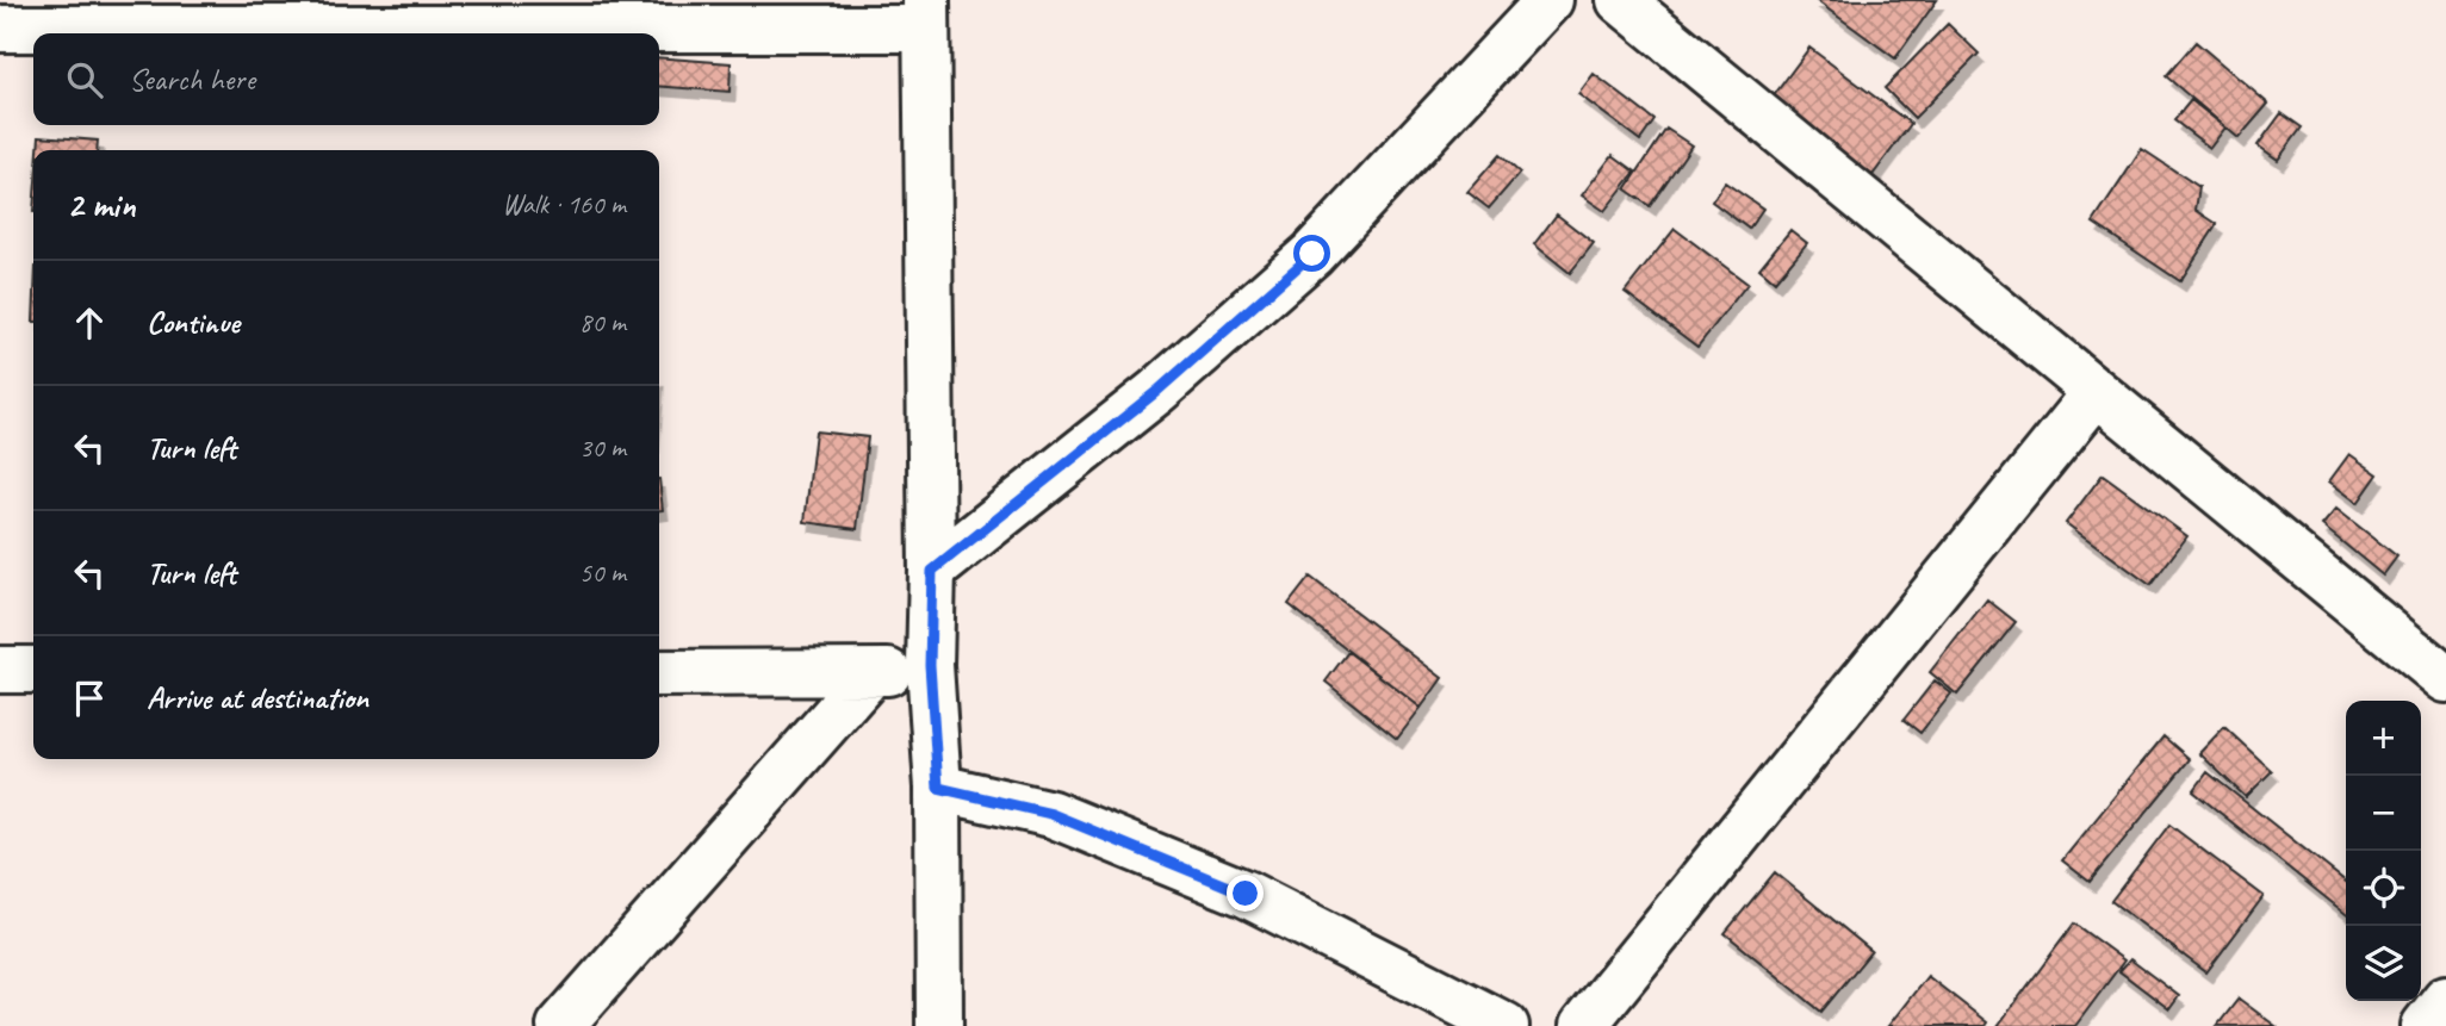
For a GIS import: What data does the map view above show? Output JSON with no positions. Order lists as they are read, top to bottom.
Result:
{
  "page": {
    "search": "Search here",
    "heading": ["2 min", "Walk · 160 m"],
    "list": [
      ["Continue", "80 m"],
      ["Turn left", "30 m"],
      ["Turn left", "50 m"],
      "Arrive at destination"
    ],
    "map_buttons": ["+", "−"]
  }
}
